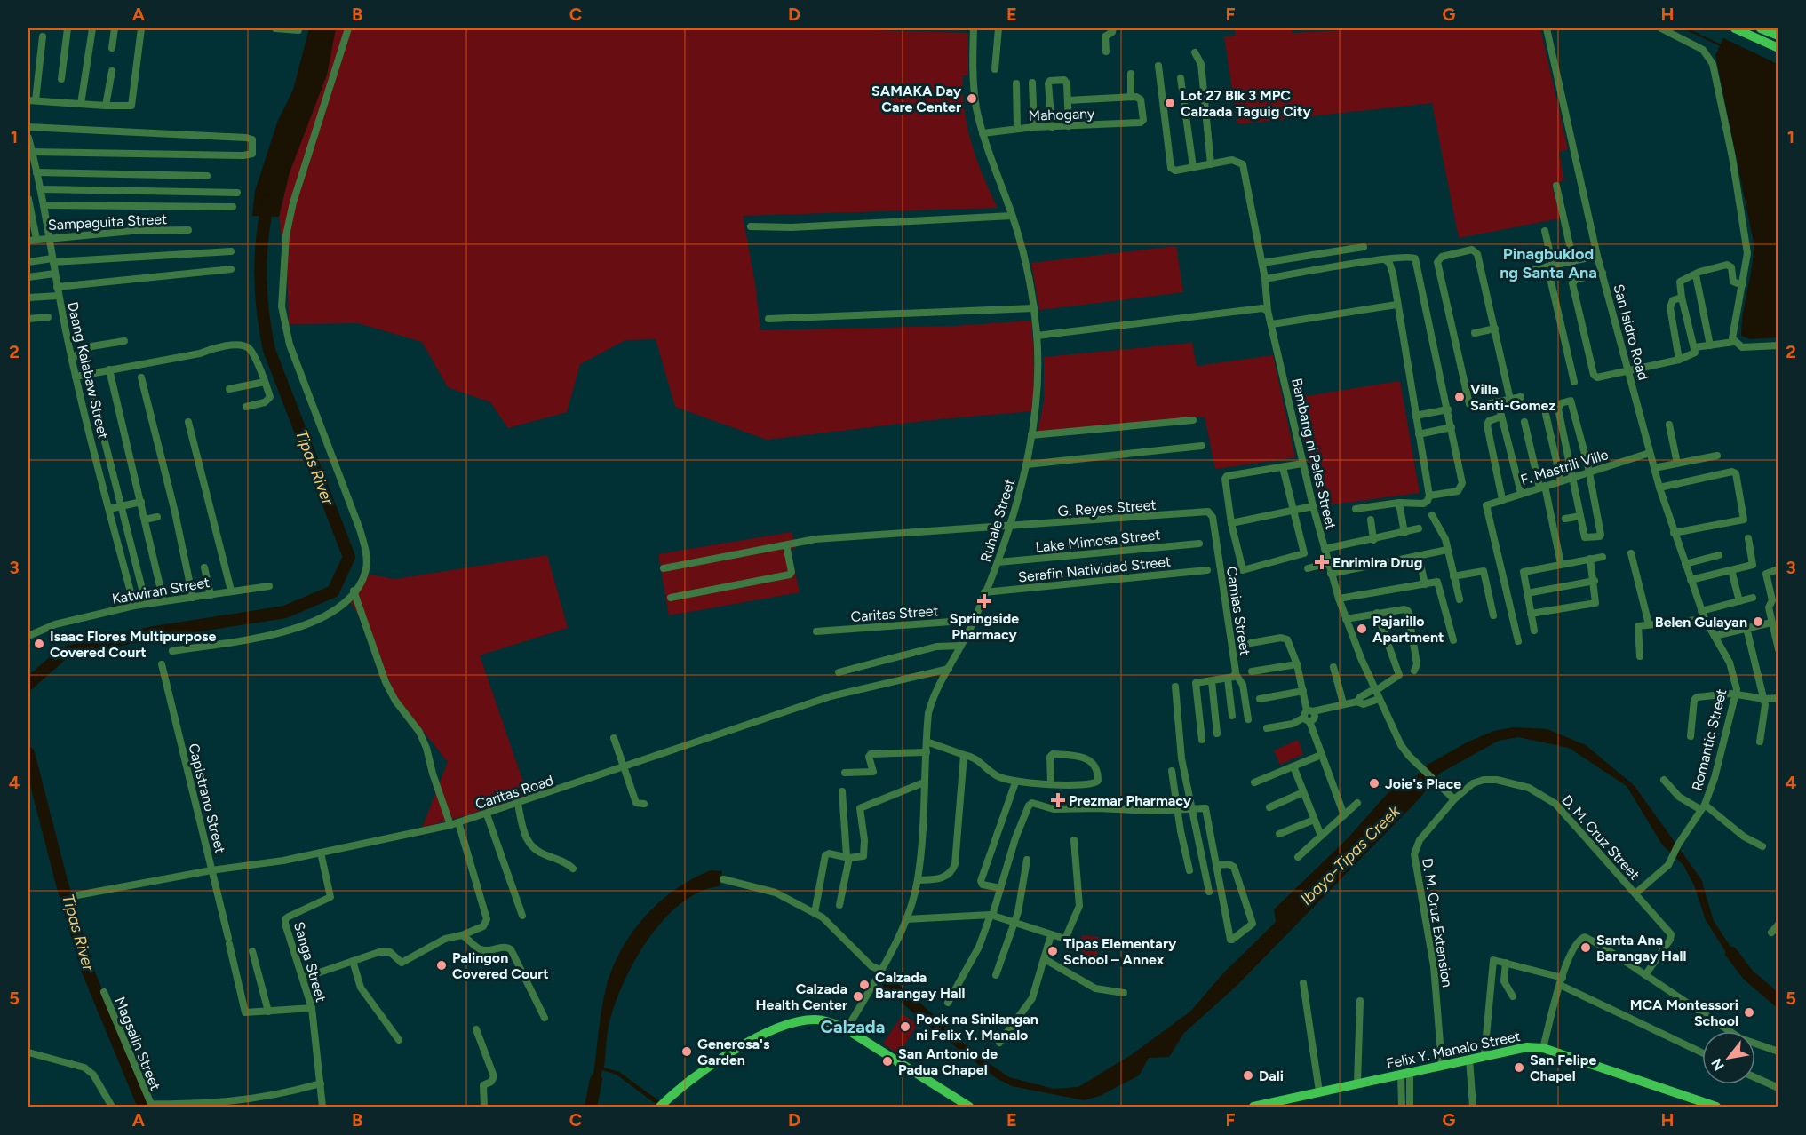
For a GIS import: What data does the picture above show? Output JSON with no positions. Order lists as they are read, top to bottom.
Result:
{
  "streets": {
    "main road": ["Felix Y. Manalo Street"],
    "street": [
      "Mahogany",
      "Sampaguita Street",
      "San Isidro Road",
      "Daang Kalabaw Street",
      "Bambang ni Peles Street",
      "F. Mastrili Ville",
      "G. Reyes Street",
      "Ruhale Street",
      "Lake Mimosa Street",
      "Serafin Natividad Street",
      "Katwiran Street",
      "Camias Street",
      "Caritas Street",
      "Romantic Street",
      "Caritas Road",
      "Capistrano Street",
      "D. M. Cruz Street",
      "D. M. Cruz Extension",
      "Sanga Street",
      "Magsalin Street"
    ]
  },
  "crossings": [
    ["Mahogany", "Ruhale Street"],
    ["Sampaguita Street", "Daang Kalabaw Street"],
    ["San Isidro Road", "F. Mastrili Ville"],
    ["San Isidro Road", "Romantic Street"],
    ["Daang Kalabaw Street", "Katwiran Street"],
    ["Bambang ni Peles Street", "D. M. Cruz Street"],
    ["Bambang ni Peles Street", "D. M. Cruz Extension"],
    ["G. Reyes Street", "Ruhale Street"],
    ["G. Reyes Street", "Camias Street"],
    ["Ruhale Street", "Lake Mimosa Street"],
    ["Ruhale Street", "Serafin Natividad Street"],
    ["Ruhale Street", "Caritas Street"],
    ["Ruhale Street", "Caritas Road"],
    ["Romantic Street", "D. M. Cruz Street"],
    ["Caritas Road", "Capistrano Street"],
    ["Caritas Road", "Sanga Street"],
    ["Capistrano Street", "Sanga Street"],
    ["D. M. Cruz Street", "D. M. Cruz Extension"],
    ["D. M. Cruz Extension", "Felix Y. Manalo Street"],
    ["Sanga Street", "Magsalin Street"]
  ],
  "districts": ["Pinagbuklod ng Santa Ana", "Calzada"],
  "water": ["Tipas River", "Ibayo-Tipas Creek"],
  "places": {
    "other": [
      "SAMAKA Day Care Center",
      "Lot 27 Blk 3 MPC Calzada Taguig City",
      "Villa Santi-Gomez",
      "Belen Gulayan",
      "Pajarillo Apartment",
      "Isaac Flores Multipurpose Covered Court",
      "Joie's Place",
      "Santa Ana Barangay Hall",
      "Tipas Elementary School – Annex",
      "Palingon Covered Court",
      "Calzada Barangay Hall",
      "Calzada Health Center",
      "MCA Montessori School",
      "Pook na Sinilangan ni Felix Y. Manalo",
      "Generosa's Garden",
      "San Antonio de Padua Chapel",
      "San Felipe Chapel",
      "Dali"
    ],
    "health": ["Enrimira Drug", "Springside Pharmacy", "Prezmar Pharmacy"]
  },
  "north": "bottom left",
  "grid": {
    "columns": [
      "A",
      "B",
      "C",
      "D",
      "E",
      "F",
      "G",
      "H"
    ],
    "rows": [
      "1",
      "2",
      "3",
      "4",
      "5"
    ]
  }
}
